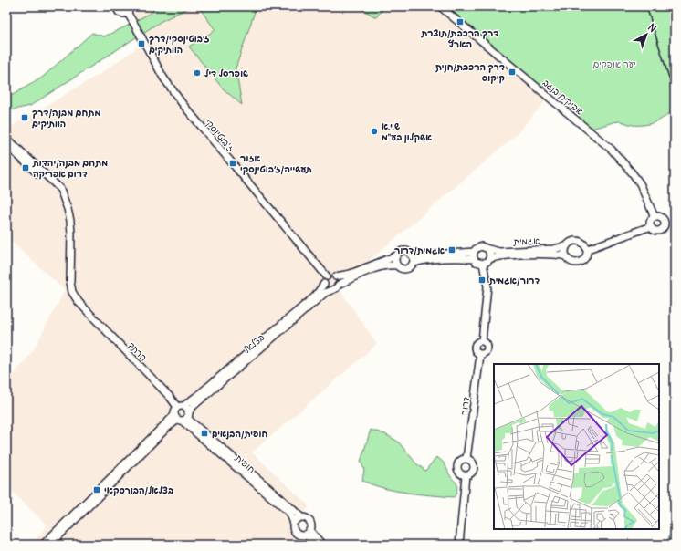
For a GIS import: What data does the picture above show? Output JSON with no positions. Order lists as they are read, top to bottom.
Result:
{
  "streets": {
    "street": [
      "אפיקים בנגב",
      "ז'בוטינסקי",
      "אגמית",
      "בצלאל",
      "הרתך",
      "דרור",
      "חופית"
    ]
  },
  "crossings": [
    ["ז'בוטינסקי", "בצלאל"],
    ["בצלאל", "הרתך"],
    ["בצלאל", "חופית"],
    ["הרתך", "חופית"]
  ],
  "parks": ["יער אופקים"],
  "places": {
    "transit": [
      "דרך הרכבת/תוצרת הארץ",
      "ז׳בוטינסקי/דרך הוותיקים",
      "דרך הרכבת/חנית קיקוס",
      "מתחם מבנה/דרך הוותיקים",
      "אזור תעשייה/ז׳בוטינסקי",
      "מתחם מבנה/יהדות דרום אפריקה",
      "אגמית/דרור",
      "דרור/אגמית",
      "חופית/הבנאים",
      "בצלאל/הבורסקאי"
    ],
    "other": ["שופרסל דיל", "ש.י.א אשקלון בע\"מ"]
  },
  "north": "top right"
}
